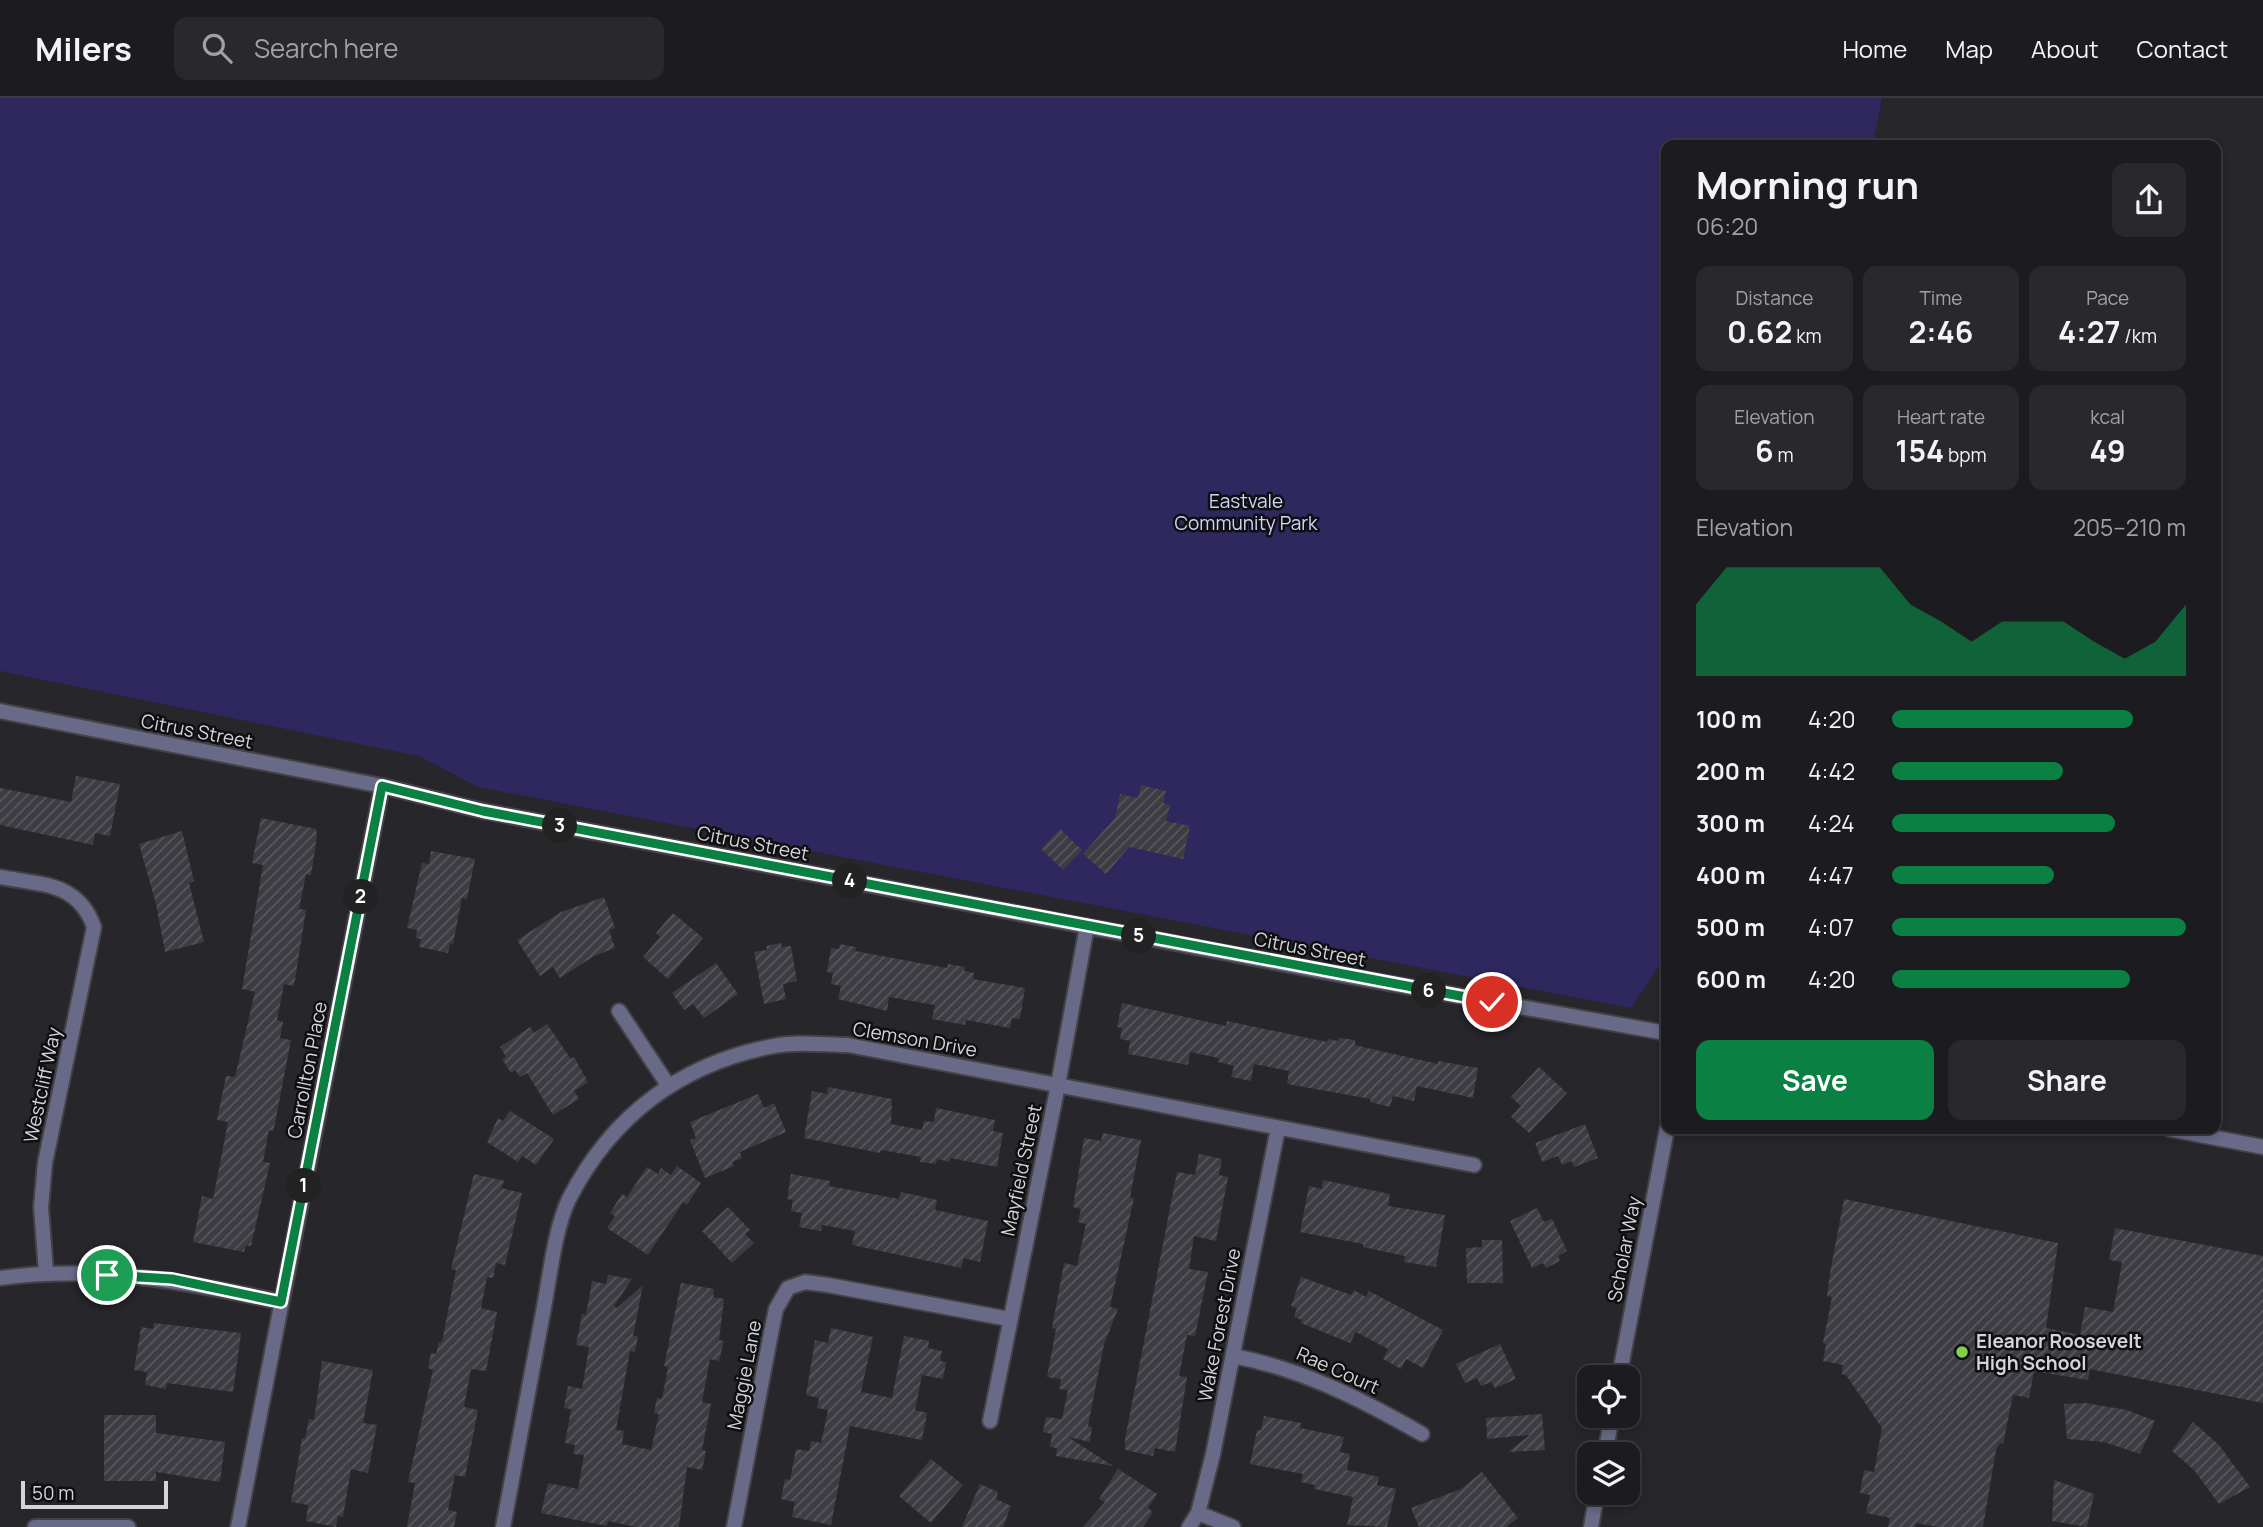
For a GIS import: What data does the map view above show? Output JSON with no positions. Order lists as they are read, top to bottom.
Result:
{
  "streets": {
    "street": [
      "Citrus Street",
      "Clemson Drive",
      "Carrollton Place",
      "Westcliff Way",
      "Mayfield Street",
      "Scholar Way",
      "Wake Forest Drive",
      "Rae Court",
      "Maggie Lane"
    ]
  },
  "crossings": [
    ["Citrus Street", "Carrollton Place"],
    ["Citrus Street", "Mayfield Street"],
    ["Clemson Drive", "Mayfield Street"],
    ["Clemson Drive", "Wake Forest Drive"],
    ["Mayfield Street", "Maggie Lane"],
    ["Wake Forest Drive", "Rae Court"]
  ],
  "parks": ["Eastvale Community Park"],
  "places": ["Eleanor Roosevelt High School"],
  "scale_bar": "50 m",
  "page": {
    "header": "Milers",
    "search": "Search here",
    "nav": [
      "Home",
      "Map",
      "About",
      "Contact"
    ],
    "heading": ["Morning run", "06:20"],
    "stats": [
      ["Distance", "0.62 km"],
      ["Time", "2:46"],
      ["Pace", "4:27 /km"],
      ["Elevation", "6 m"],
      ["Heart rate", "154 bpm"],
      ["kcal", "49"]
    ],
    "chart": ["Elevation", "205–210 m"],
    "list": [
      {
        "name": "100 m",
        "note": "4:20"
      },
      {
        "name": "200 m",
        "note": "4:42"
      },
      {
        "name": "300 m",
        "note": "4:24"
      },
      {
        "name": "400 m",
        "note": "4:47"
      },
      {
        "name": "500 m",
        "note": "4:07"
      },
      {
        "name": "600 m",
        "note": "4:20"
      }
    ],
    "pins": [
      "3",
      "4",
      "2",
      "5",
      "6",
      "1"
    ],
    "buttons": ["Save", "Share"],
    "scale": "50 m"
  }
}
